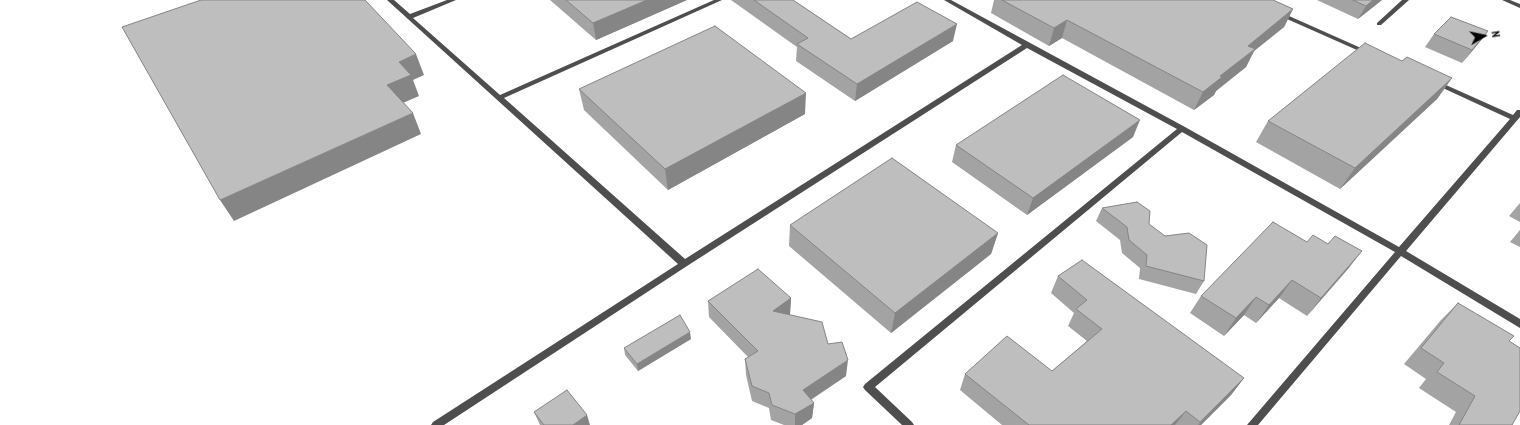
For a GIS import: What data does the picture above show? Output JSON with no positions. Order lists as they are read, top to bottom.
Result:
{
  "north": "right"
}
